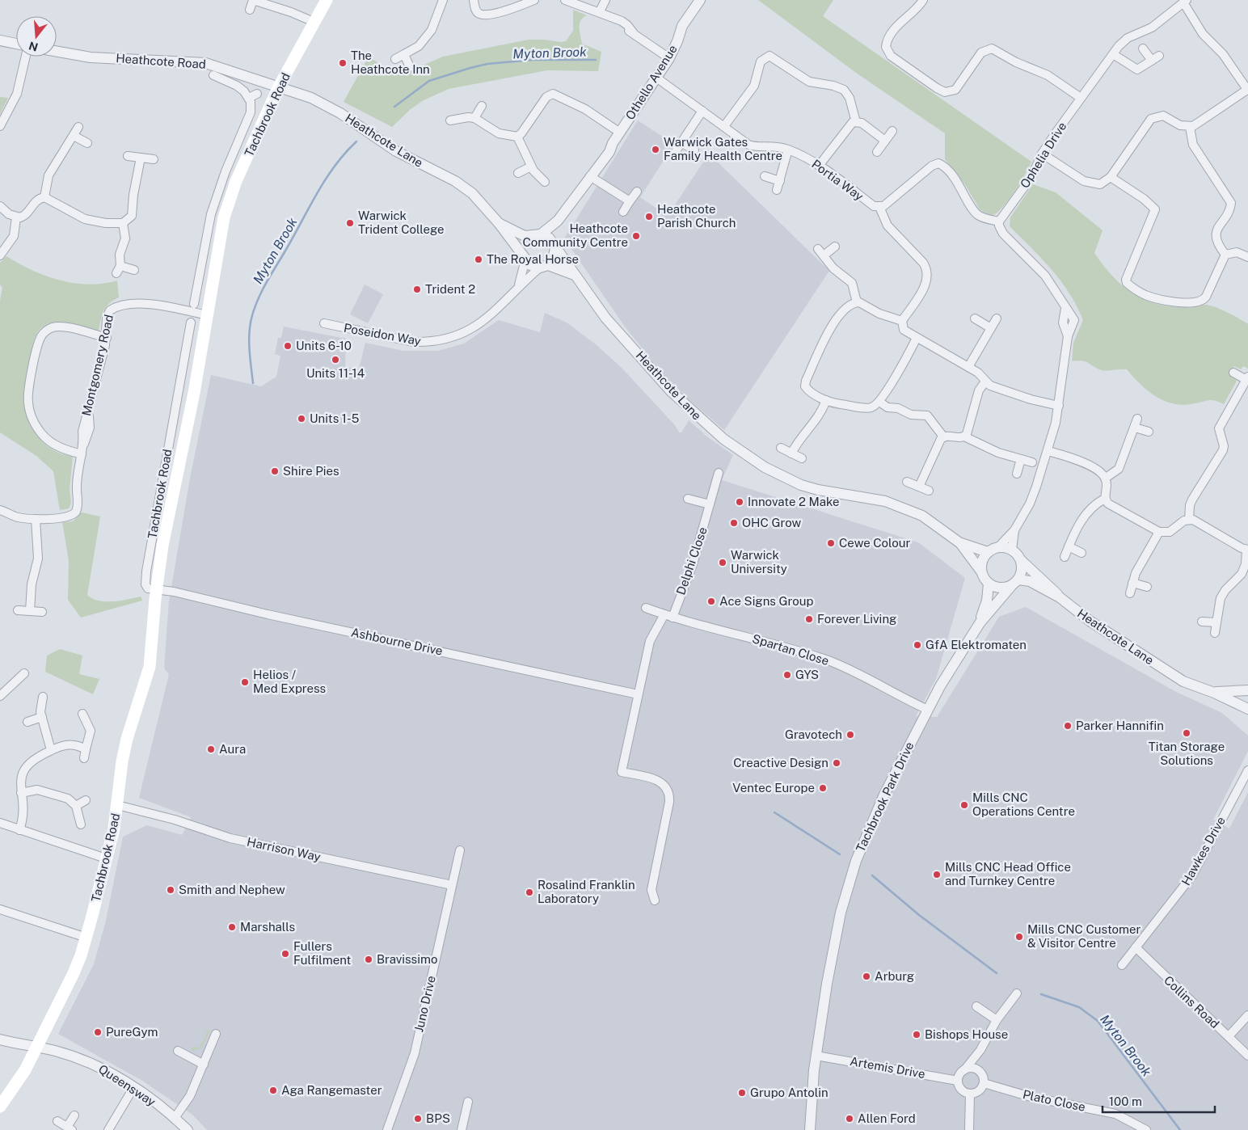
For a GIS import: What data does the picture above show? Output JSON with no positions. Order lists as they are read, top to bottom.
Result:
{
  "streets": {
    "main road": ["Tachbrook Road"],
    "street": [
      "Heathcote Road",
      "Othello Avenue",
      "Heathcote Lane",
      "Ophelia Drive",
      "Portia Way",
      "Poseidon Way",
      "Montgomery Road",
      "Delphi Close",
      "Ashbourne Drive",
      "Spartan Close",
      "Tachbrook Park Drive",
      "Harrison Way",
      "Hawkes Drive",
      "Collins Road",
      "Juno Drive",
      "Artemis Drive",
      "Queensway",
      "Plato Close"
    ]
  },
  "crossings": [
    ["Heathcote Road", "Tachbrook Road"],
    ["Heathcote Road", "Heathcote Lane"],
    ["Othello Avenue", "Heathcote Lane"],
    ["Othello Avenue", "Portia Way"],
    ["Othello Avenue", "Poseidon Way"],
    ["Tachbrook Road", "Heathcote Lane"],
    ["Tachbrook Road", "Montgomery Road"],
    ["Tachbrook Road", "Ashbourne Drive"],
    ["Tachbrook Road", "Harrison Way"],
    ["Tachbrook Road", "Queensway"],
    ["Heathcote Lane", "Poseidon Way"],
    ["Heathcote Lane", "Tachbrook Park Drive"],
    ["Delphi Close", "Spartan Close"],
    ["Spartan Close", "Tachbrook Park Drive"],
    ["Tachbrook Park Drive", "Artemis Drive"],
    ["Harrison Way", "Juno Drive"],
    ["Hawkes Drive", "Collins Road"],
    ["Artemis Drive", "Plato Close"]
  ],
  "water": ["Myton Brook"],
  "places": [
    "The Heathcote Inn",
    "Warwick Gates Family Health Centre",
    "Heathcote Parish Church",
    "Warwick Trident College",
    "Heathcote Community Centre",
    "The Royal Horse",
    "Trident 2",
    "Units 6-10",
    "Units 11-14",
    "Units 1-5",
    "Shire Pies",
    "Innovate 2 Make",
    "OHC Grow",
    "Cewe Colour",
    "Warwick University",
    "Ace Signs Group",
    "Forever Living",
    "GfA Elektromaten",
    "GYS",
    "Helios / Med Express",
    "Parker Hannifin",
    "Titan Storage Solutions",
    "Gravotech",
    "Aura",
    "Creactive Design",
    "Ventec Europe",
    "Mills CNC Operations Centre",
    "Mills CNC Head Office and Turnkey Centre",
    "Smith and Nephew",
    "Rosalind Franklin Laboratory",
    "Marshalls",
    "Mills CNC Customer & Visitor Centre",
    "Fullers Fulfilment",
    "Bravissimo",
    "Arburg",
    "PureGym",
    "Bishops House",
    "Aga Rangemaster",
    "Grupo Antolin",
    "BPS",
    "Allen Ford"
  ],
  "scale_bar": "100 m",
  "north": "bottom"
}
